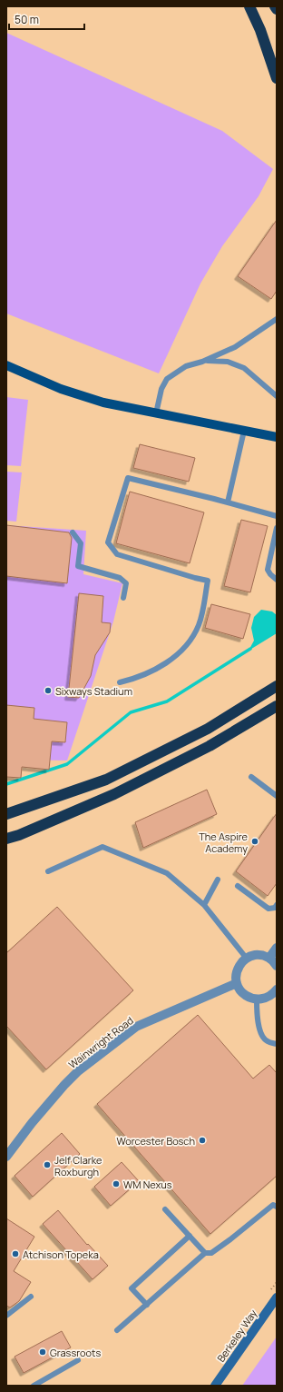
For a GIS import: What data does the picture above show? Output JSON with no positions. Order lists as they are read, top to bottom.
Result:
{
  "streets": {
    "main road": ["Berkeley Way"],
    "street": ["Wainwright Road"]
  },
  "places": [
    "Sixways Stadium",
    "The Aspire Academy",
    "Worcester Bosch",
    "Jelf Clarke Roxburgh",
    "WM Nexus",
    "Atchison Topeka",
    "Grassroots"
  ],
  "scale_bar": "50 m"
}
